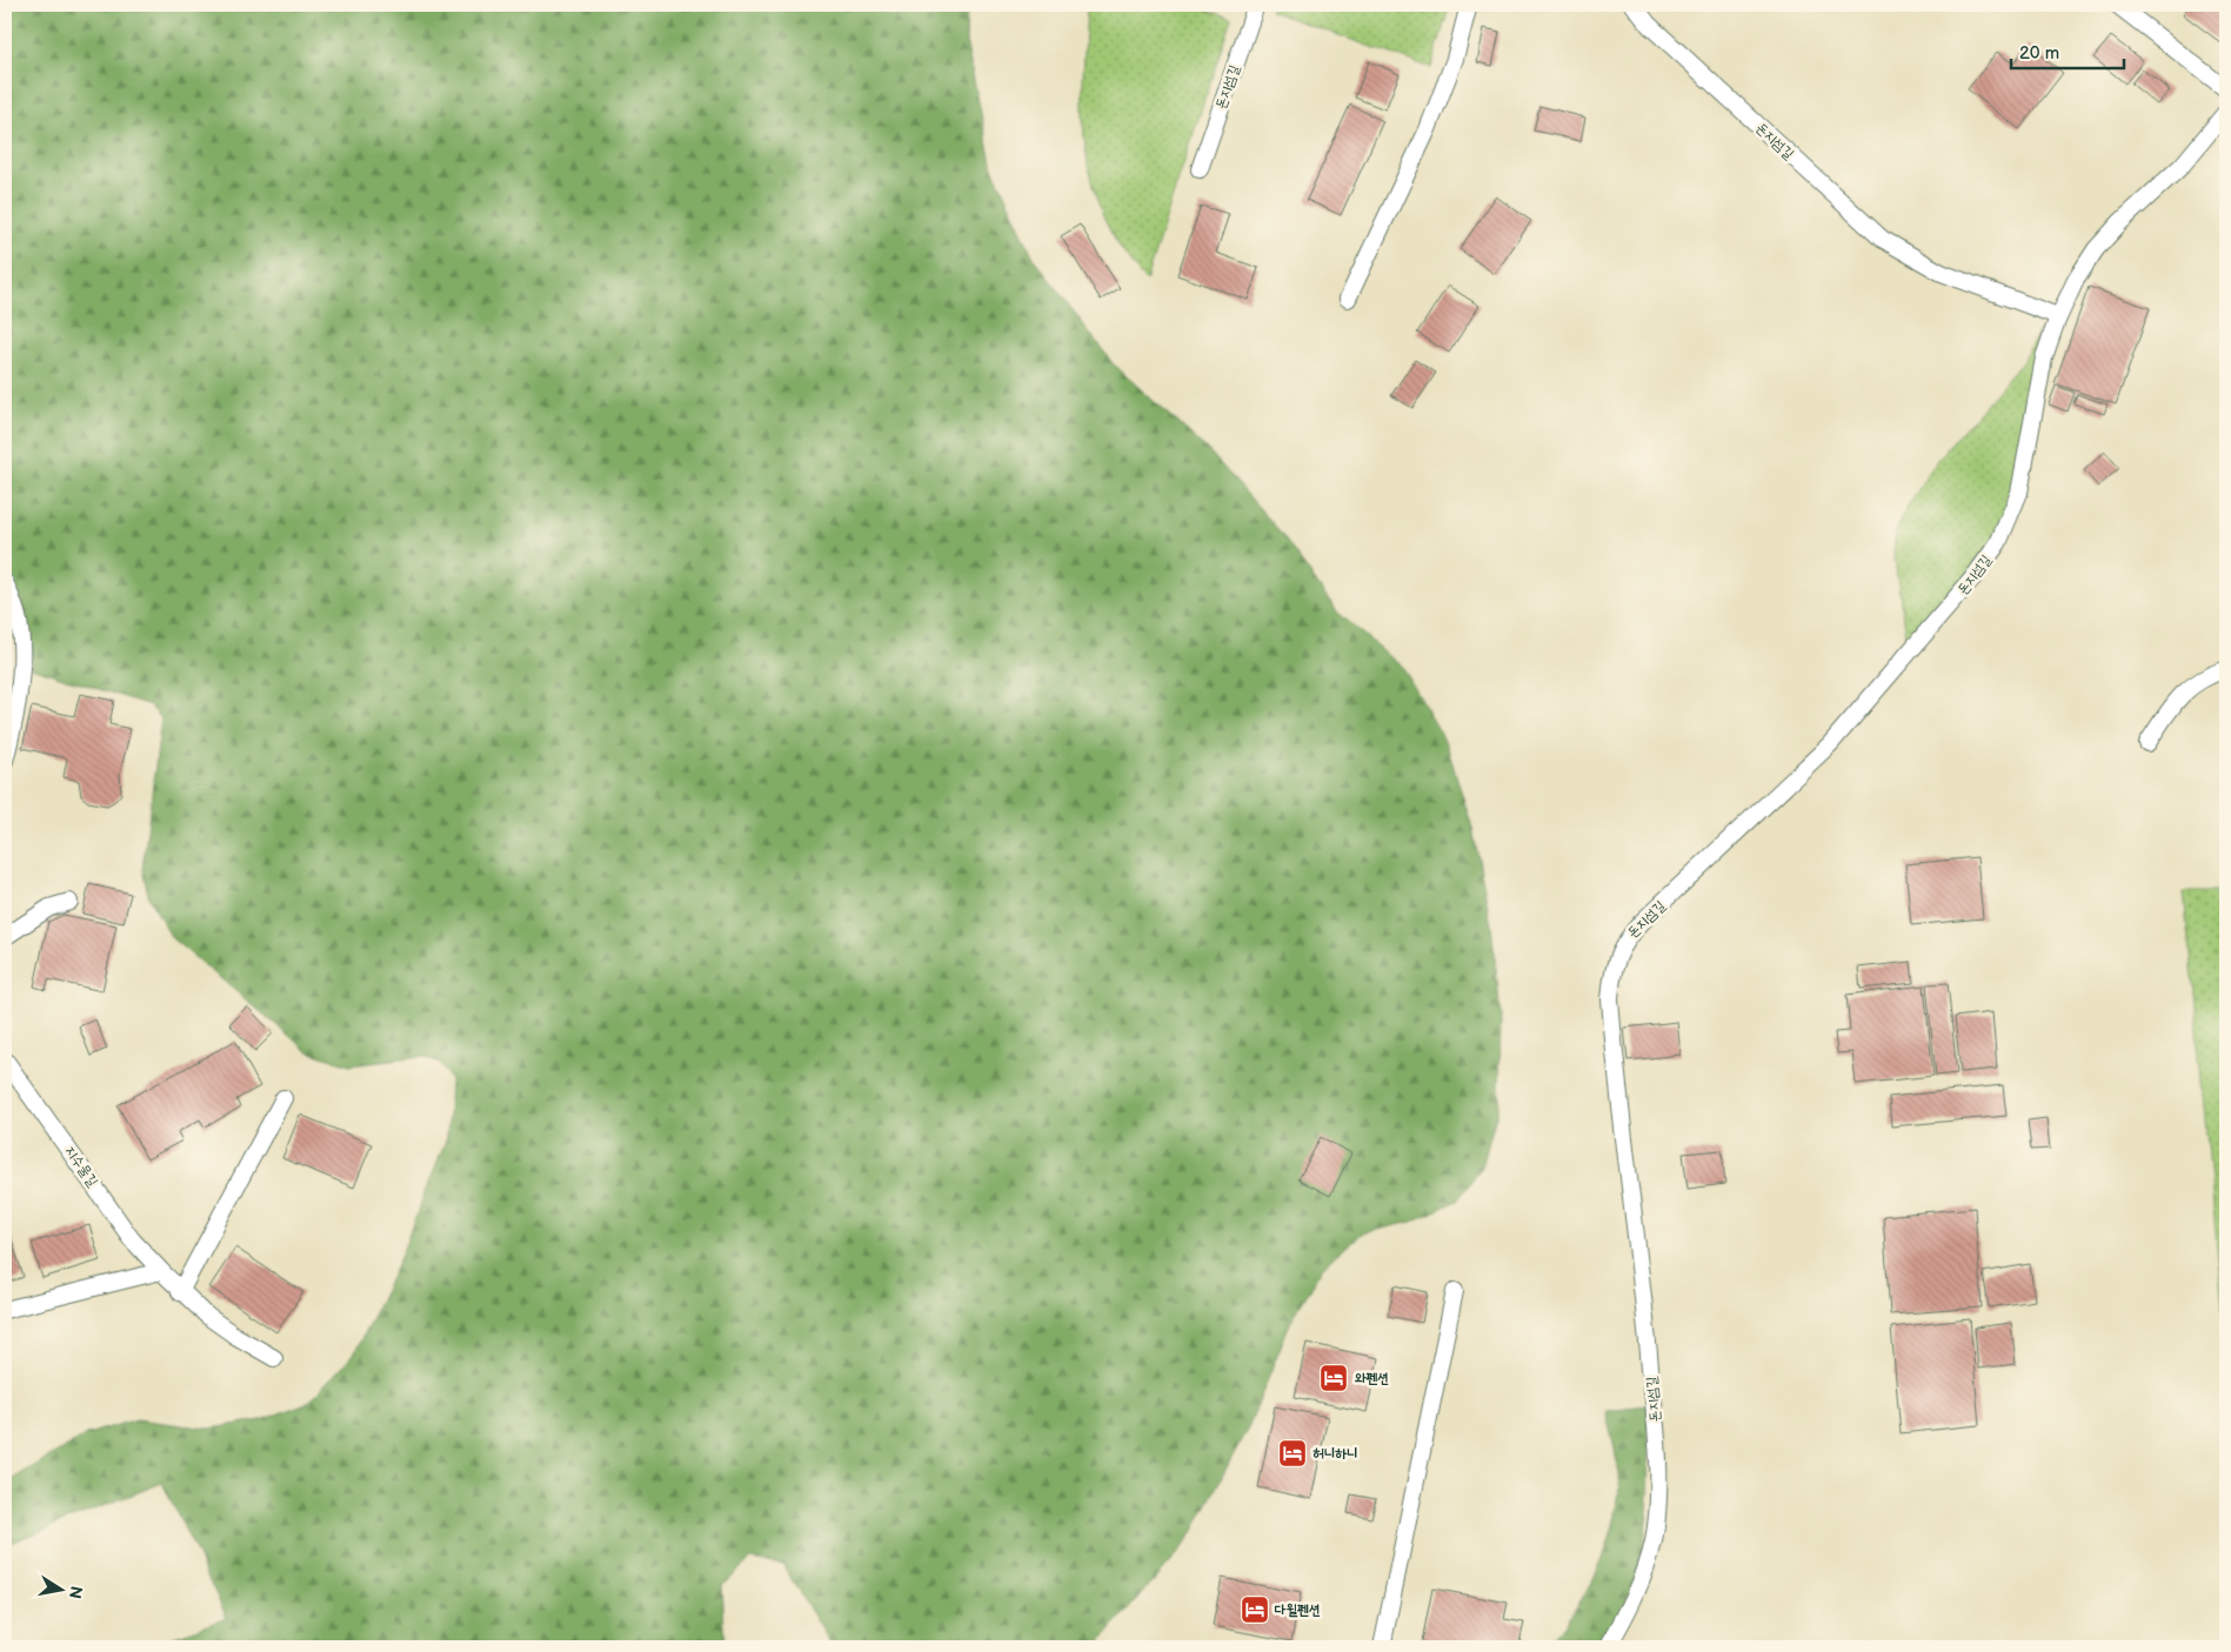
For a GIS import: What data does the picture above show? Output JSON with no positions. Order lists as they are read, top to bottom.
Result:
{
  "streets": {
    "lane": ["돈지섬길", "지수물길"]
  },
  "places": {
    "hotel": ["와펜션", "허니하니", "다윌펜션"]
  },
  "scale_bar": "20 m",
  "north": "right"
}
